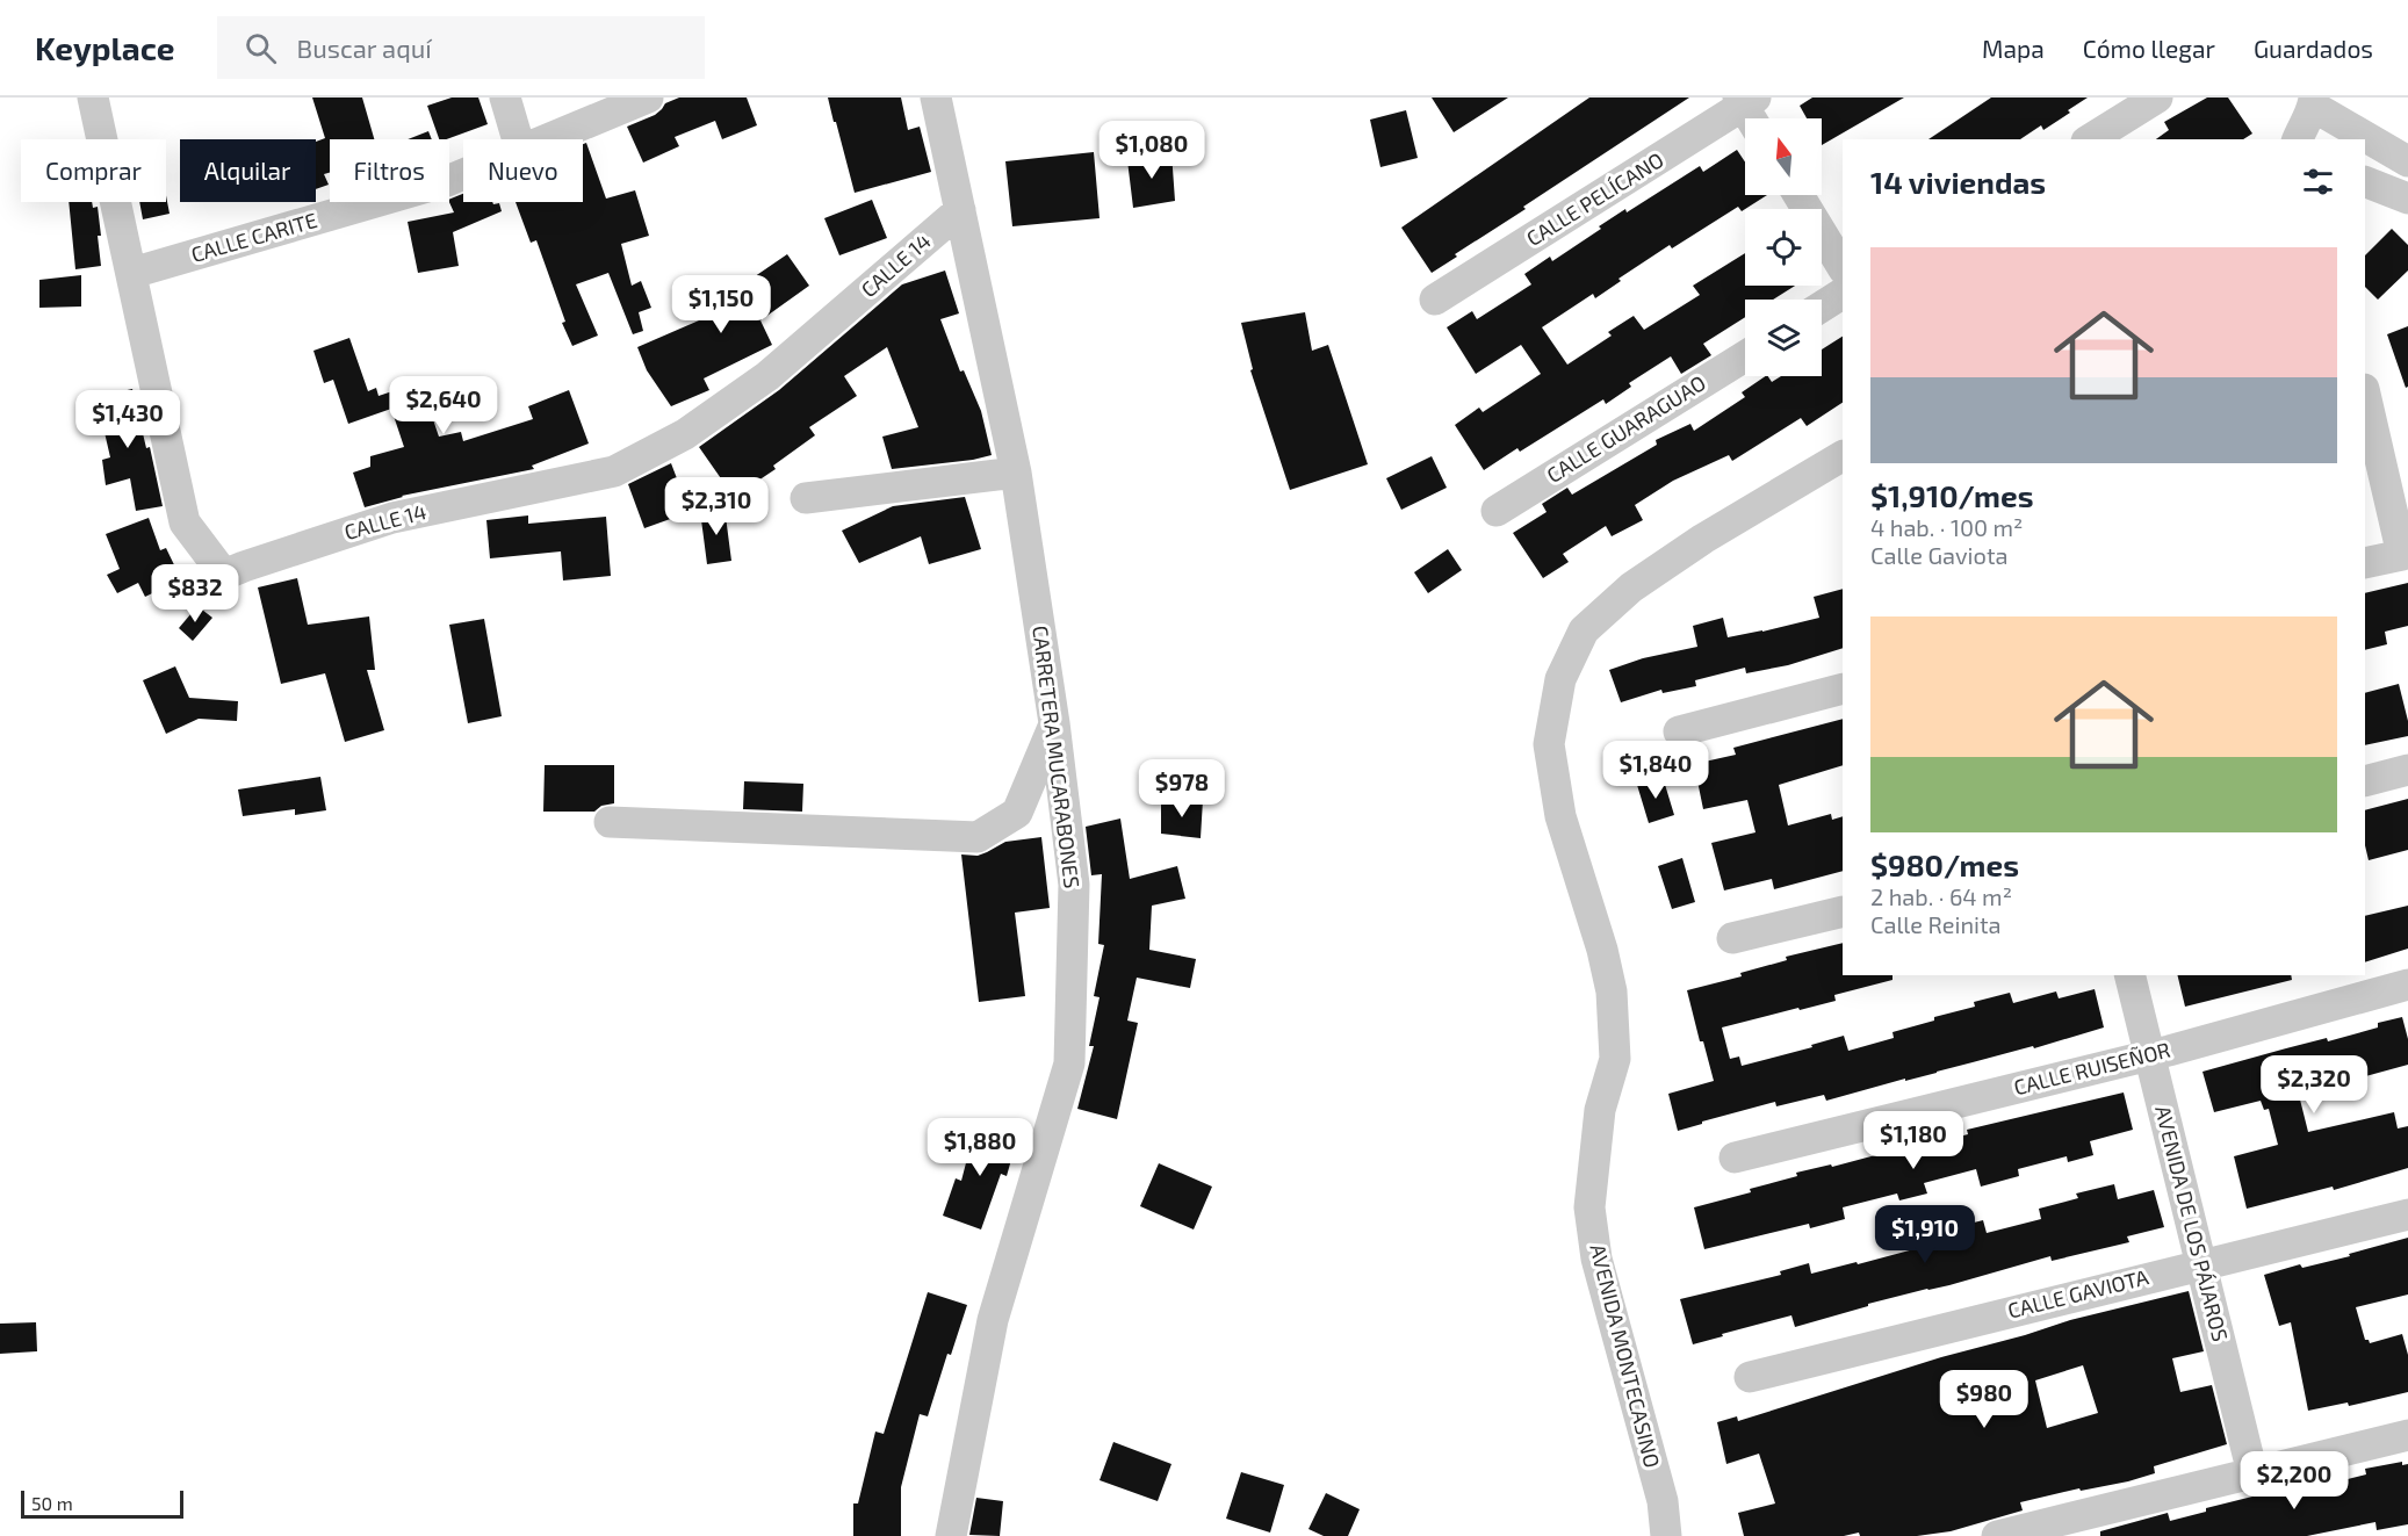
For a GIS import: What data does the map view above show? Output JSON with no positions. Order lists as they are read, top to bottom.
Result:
{
  "streets": {
    "street": [
      "CALLE PELÍCANO",
      "CALLE CARITE",
      "CALLE 14",
      "CALLE GUARAGUAO",
      "CARRETERA MUCARABONES",
      "CALLE RUISEÑOR",
      "AVENIDA DE LOS PÁJAROS",
      "CALLE GAVIOTA",
      "AVENIDA MONTECASINO"
    ]
  },
  "crossings": [
    ["CALLE CARITE", "CALLE 14"],
    ["CALLE 14", "CARRETERA MUCARABONES"],
    ["CALLE RUISEÑOR", "AVENIDA DE LOS PÁJAROS"],
    ["AVENIDA DE LOS PÁJAROS", "CALLE GAVIOTA"]
  ],
  "scale_bar": "50 m",
  "north": "top",
  "page": {
    "header": "Keyplace",
    "search": "Buscar aquí",
    "nav": ["Mapa", "Cómo llegar", "Guardados"],
    "price": [
      "$1,080",
      "$1,150",
      "$2,640",
      "$1,430",
      "$2,310",
      "$832",
      "$1,840",
      "$978",
      "$2,320",
      "$1,180",
      "$1,880",
      "$1,910",
      "$980",
      "$2,200"
    ],
    "chip": [
      "Comprar",
      "Alquilar",
      "Filtros",
      "Nuevo"
    ],
    "heading": "14 viviendas",
    "list": [
      {
        "name": "$1,910/mes",
        "note": "4 hab. · 100 m² · Calle Gaviota"
      },
      {
        "name": "$980/mes",
        "note": "2 hab. · 64 m² · Calle Reinita"
      }
    ],
    "scale": "50 m"
  }
}
